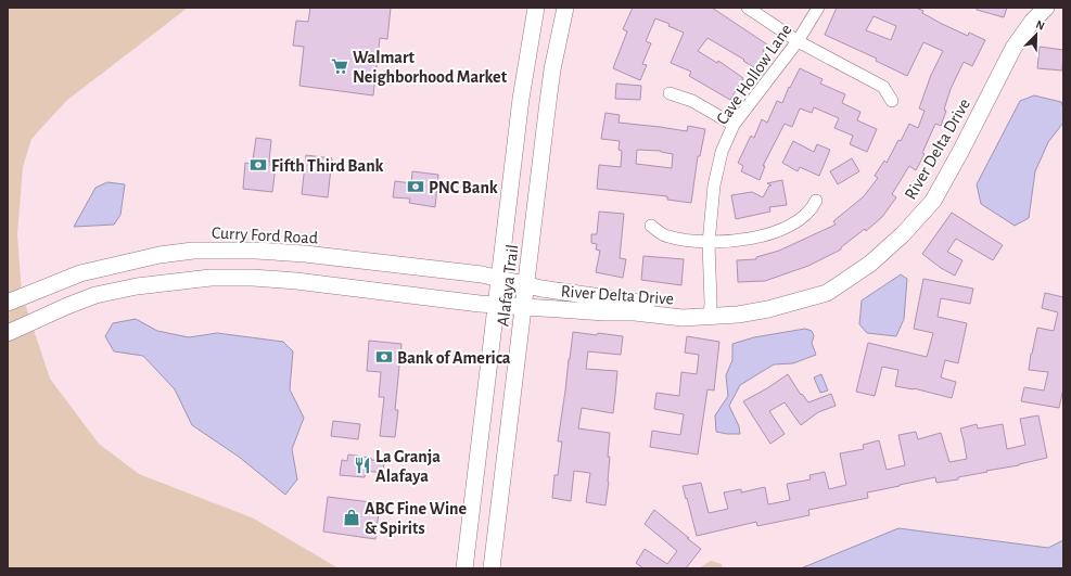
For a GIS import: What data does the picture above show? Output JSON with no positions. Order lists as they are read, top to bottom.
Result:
{
  "streets": {
    "street": [
      "Cave Hollow Lane",
      "River Delta Drive",
      "Curry Ford Road",
      "Alafaya Trail"
    ]
  },
  "crossings": [
    ["Cave Hollow Lane", "River Delta Drive"],
    ["River Delta Drive", "Curry Ford Road"],
    ["River Delta Drive", "Alafaya Trail"],
    ["Curry Ford Road", "Alafaya Trail"]
  ],
  "places": {
    "supermarket": ["Walmart Neighborhood Market"],
    "bank": ["Fifth Third Bank", "PNC Bank", "Bank of America"],
    "restaurant": ["La Granja Alafaya"],
    "shop": ["ABC Fine Wine & Spirits"]
  },
  "north": "top right"
}
